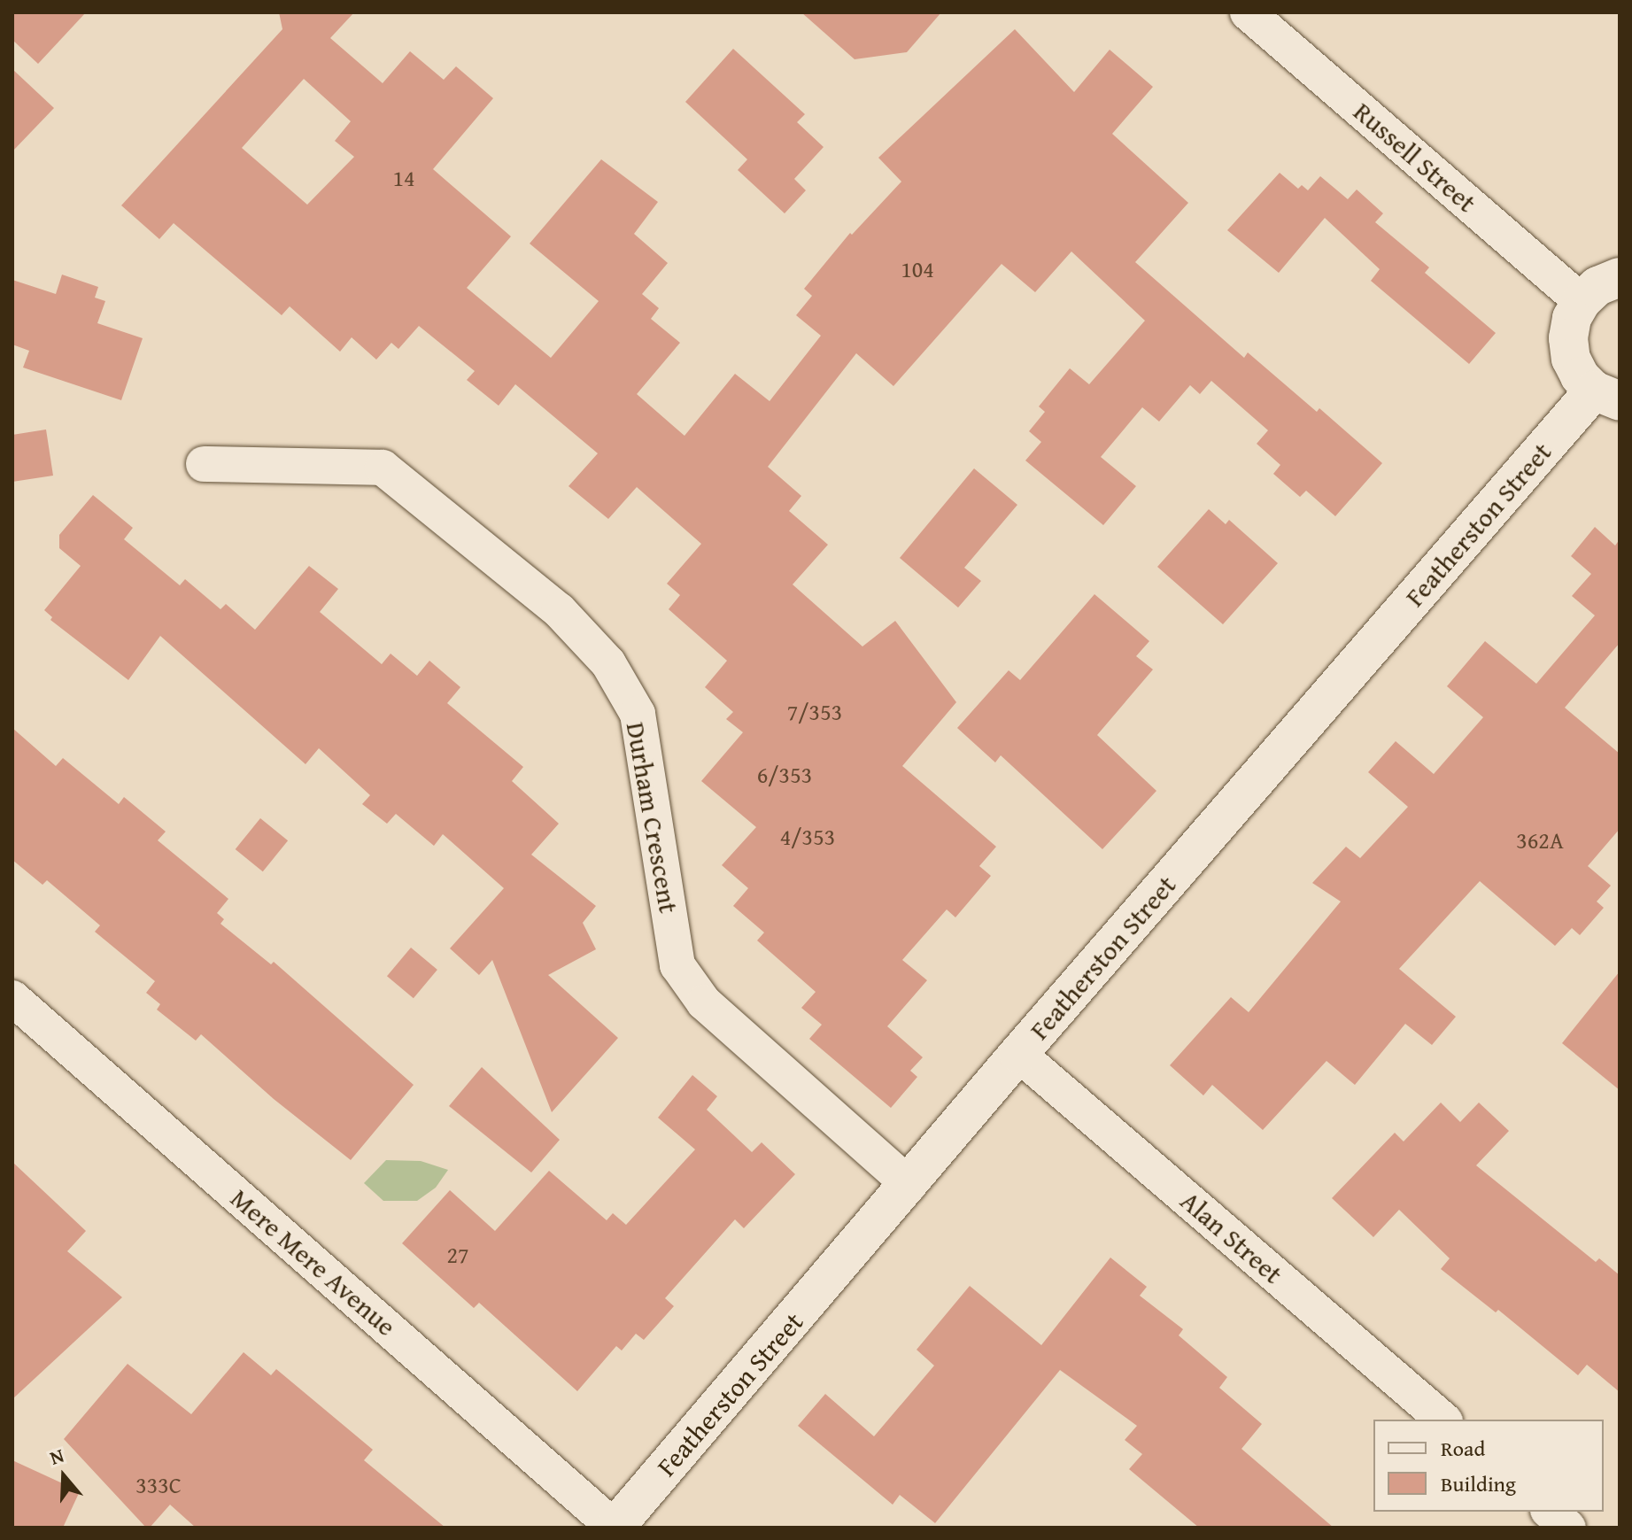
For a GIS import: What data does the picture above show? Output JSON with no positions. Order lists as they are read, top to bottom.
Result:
{
  "streets": {
    "main road": ["Featherston Street"],
    "street": [
      "Russell Street",
      "Durham Crescent",
      "Alan Street",
      "Mere Mere Avenue"
    ]
  },
  "crossings": [
    ["Featherston Street", "Durham Crescent"],
    ["Featherston Street", "Alan Street"],
    ["Featherston Street", "Mere Mere Avenue"]
  ],
  "house_numbers": [
    "14",
    "104",
    "7/353",
    "6/353",
    "4/353",
    "362A",
    "27",
    "333C"
  ],
  "legend": ["Road", "Building"],
  "north": "top"
}
